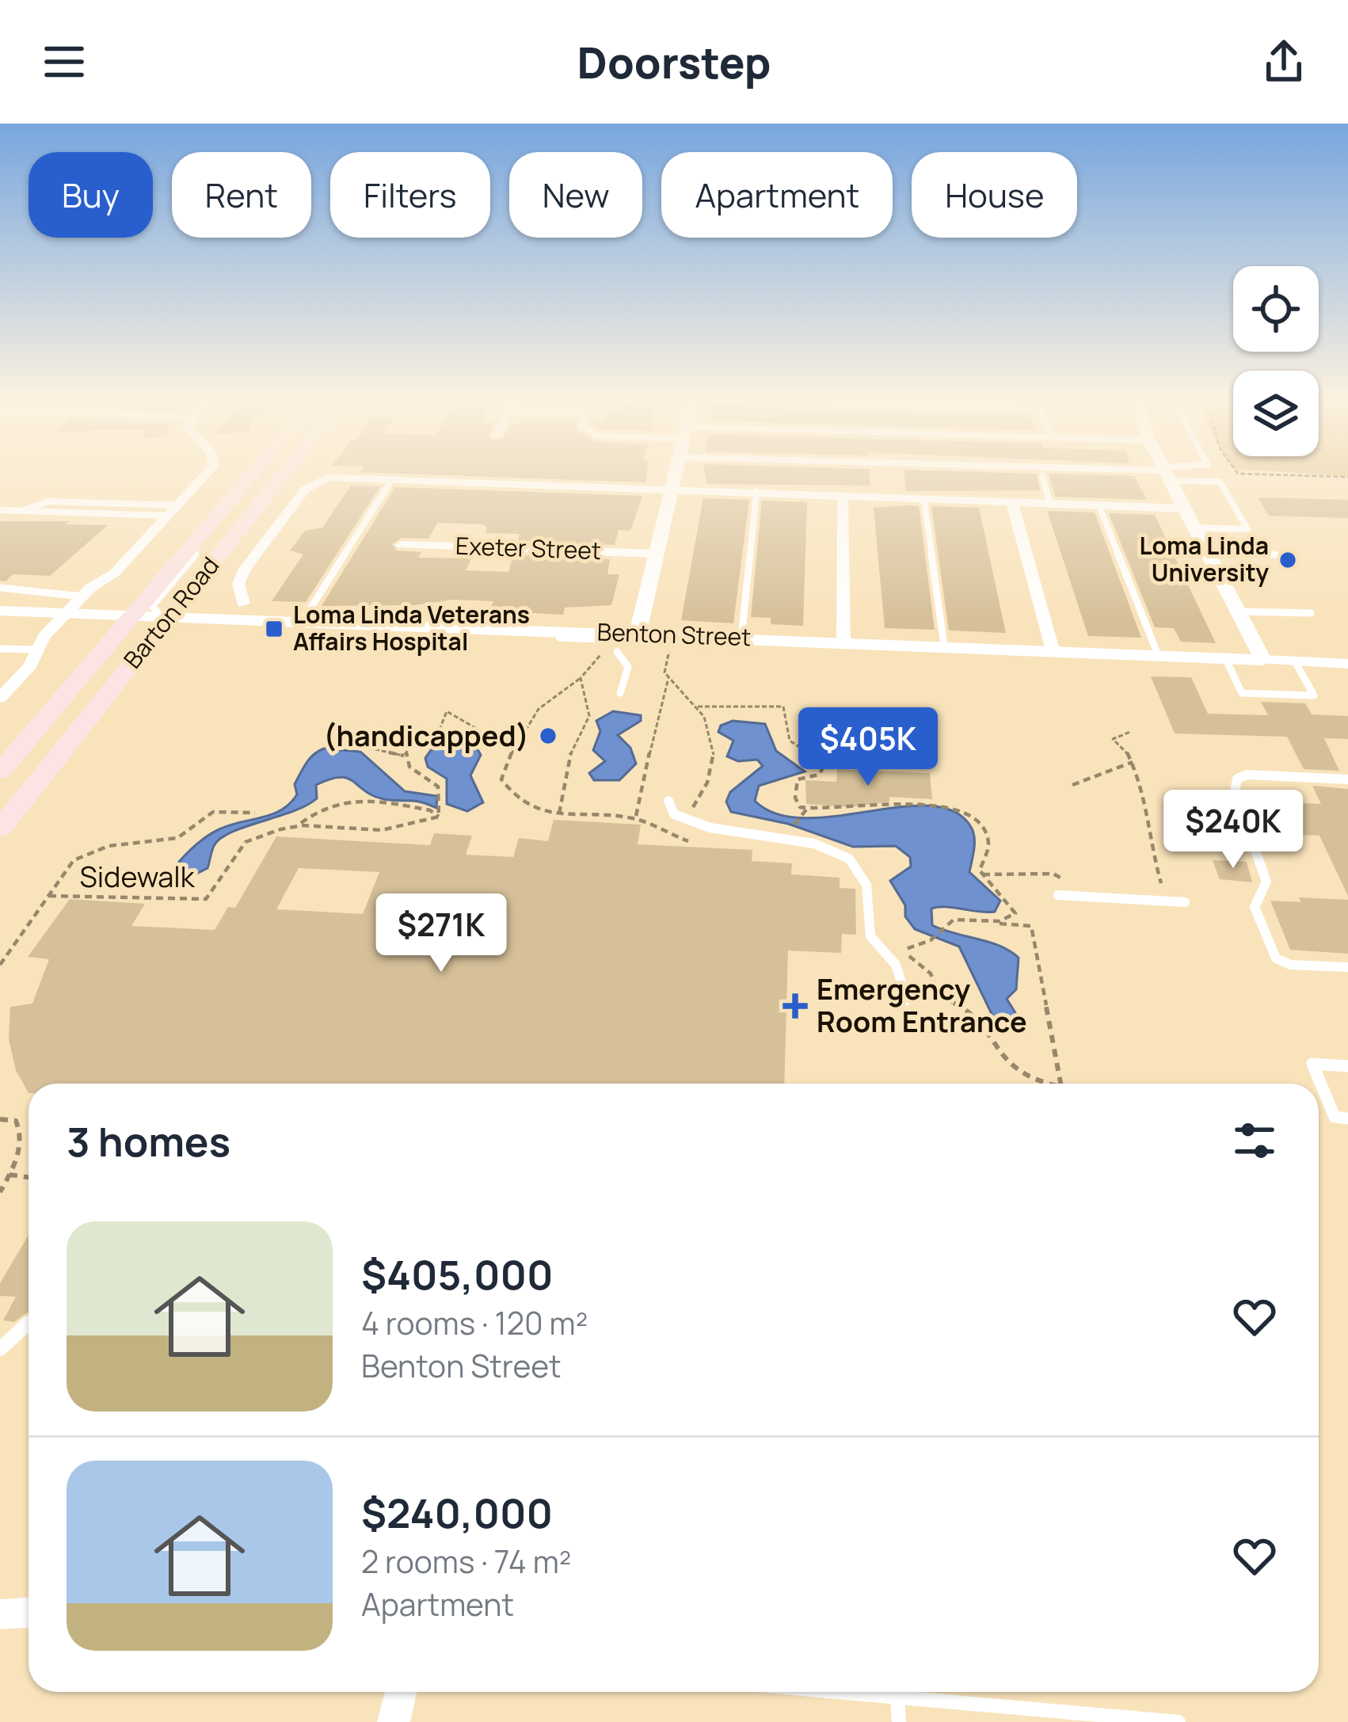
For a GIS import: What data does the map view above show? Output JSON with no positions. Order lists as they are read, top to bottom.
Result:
{
  "streets": {
    "main road": ["Barton Road"],
    "street": ["Exeter Street", "Benton Street"],
    "path": ["Sidewalk"]
  },
  "crossings": [
    ["Barton Road", "Benton Street"]
  ],
  "places": {
    "other": ["Loma Linda University", "(handicapped)"],
    "transit": ["Loma Linda Veterans Affairs Hospital"],
    "health": ["Emergency Room Entrance"]
  },
  "page": {
    "header": "Doorstep",
    "chip": [
      "Buy",
      "Rent",
      "Filters",
      "New",
      "Apartment",
      "House"
    ],
    "price": ["$405K", "$240K", "$271K"],
    "heading": "3 homes",
    "list": [
      {
        "name": "$405,000",
        "note": "4 rooms · 120 m² · Benton Street"
      },
      {
        "name": "$240,000",
        "note": "2 rooms · 74 m² · Apartment"
      }
    ]
  }
}
